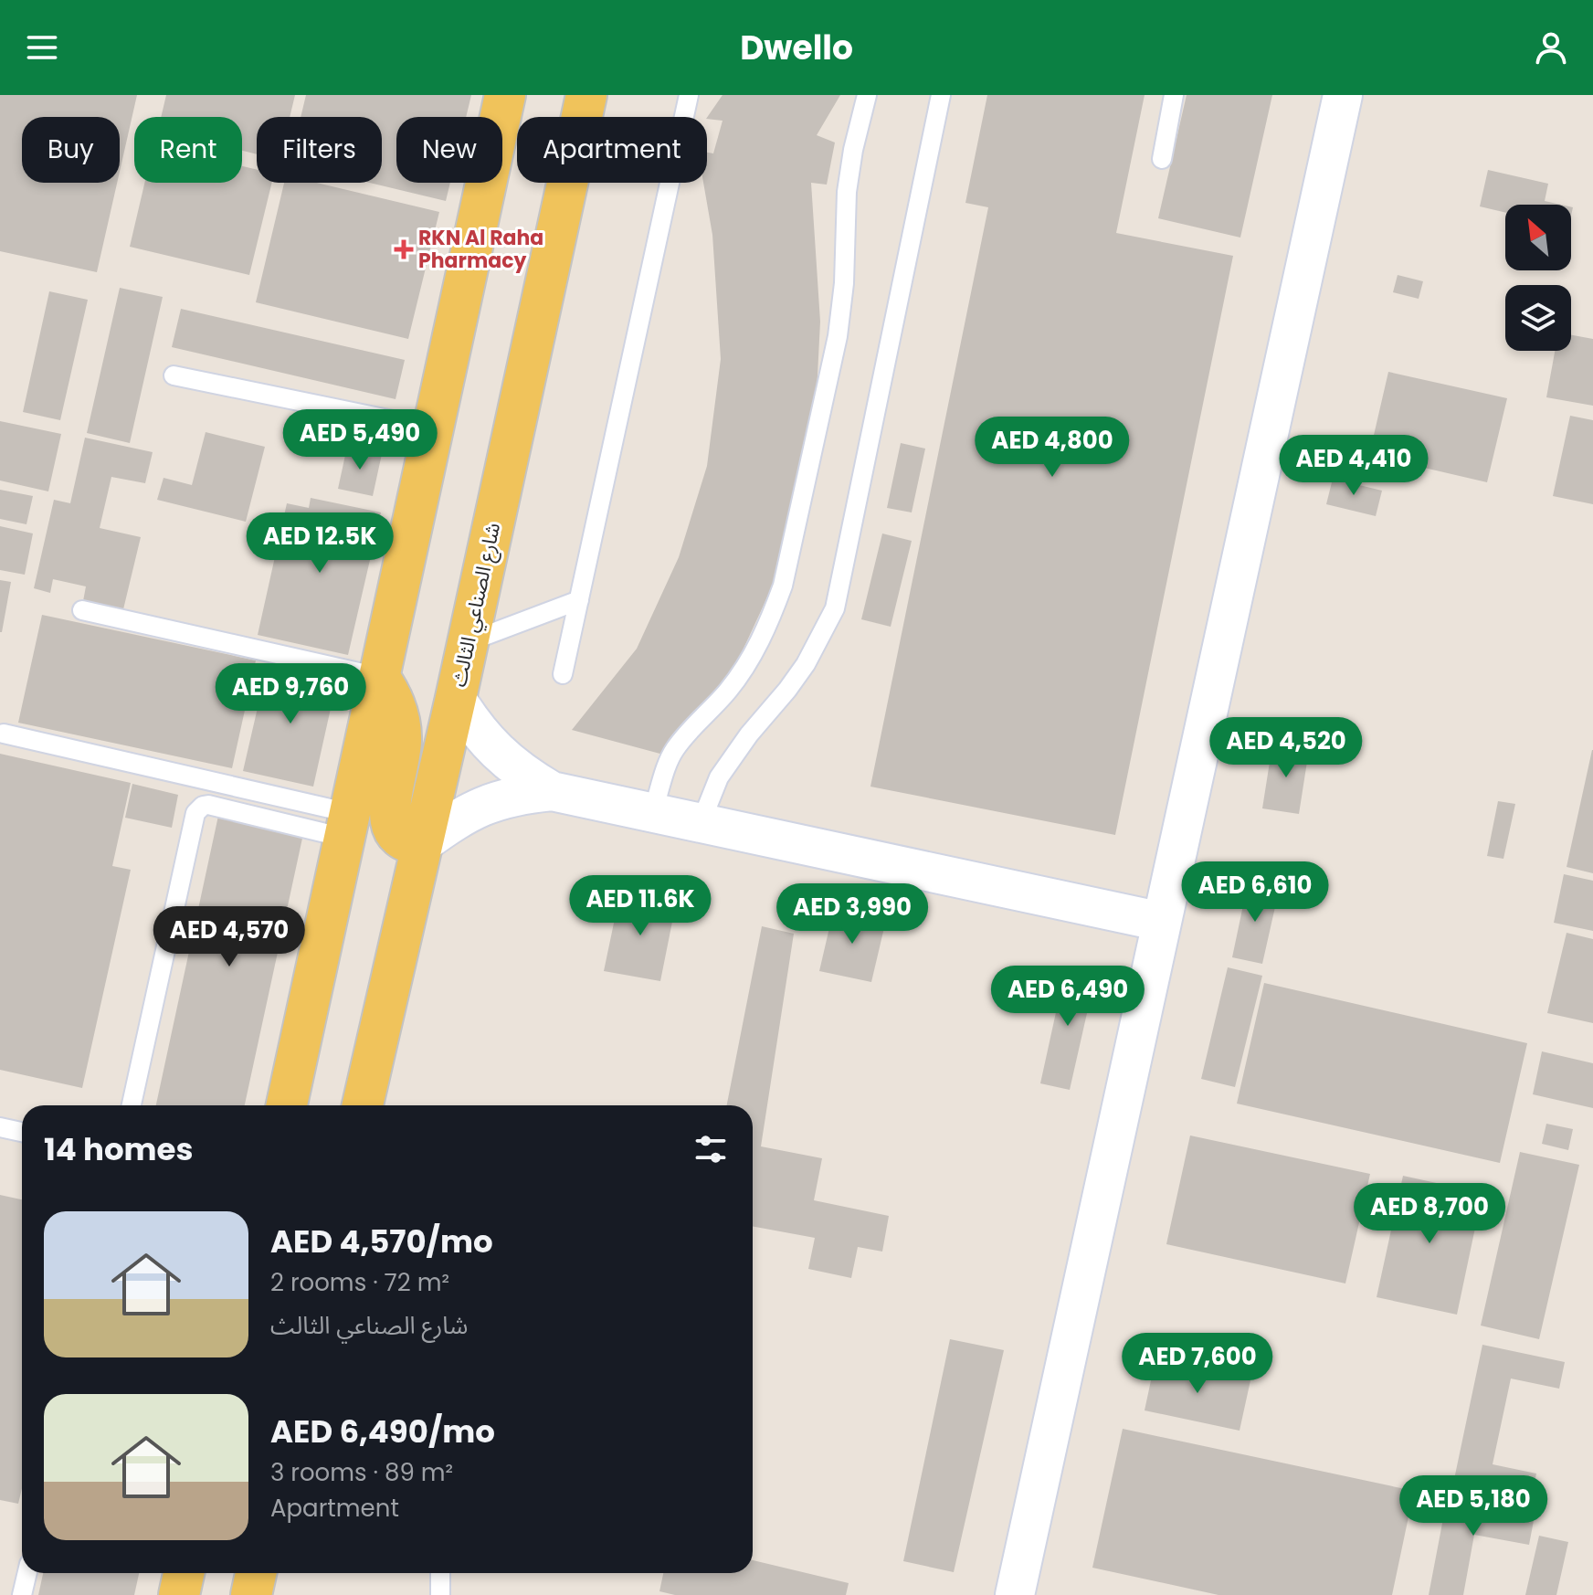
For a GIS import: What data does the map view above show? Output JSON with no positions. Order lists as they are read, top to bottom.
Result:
{
  "streets": {
    "main road": ["شارع الصناعي الثالث"]
  },
  "places": {
    "health": ["RKN Al Raha Pharmacy"]
  },
  "north": "top left",
  "page": {
    "header": "Dwello",
    "chip": [
      "Buy",
      "Rent",
      "Filters",
      "New",
      "Apartment"
    ],
    "price": [
      "AED 5,490",
      "AED 4,800",
      "AED 4,410",
      "AED 12.5K",
      "AED 9,760",
      "AED 4,520",
      "AED 6,610",
      "AED 11.6K",
      "AED 3,990",
      "AED 4,570",
      "AED 6,490",
      "AED 8,700",
      "AED 7,600",
      "AED 5,180"
    ],
    "heading": "14 homes",
    "list": [
      {
        "name": "AED 4,570/mo",
        "note": "2 rooms · 72 m² · شارع الصناعي الثالث"
      },
      {
        "name": "AED 6,490/mo",
        "note": "3 rooms · 89 m² · Apartment"
      }
    ]
  }
}
